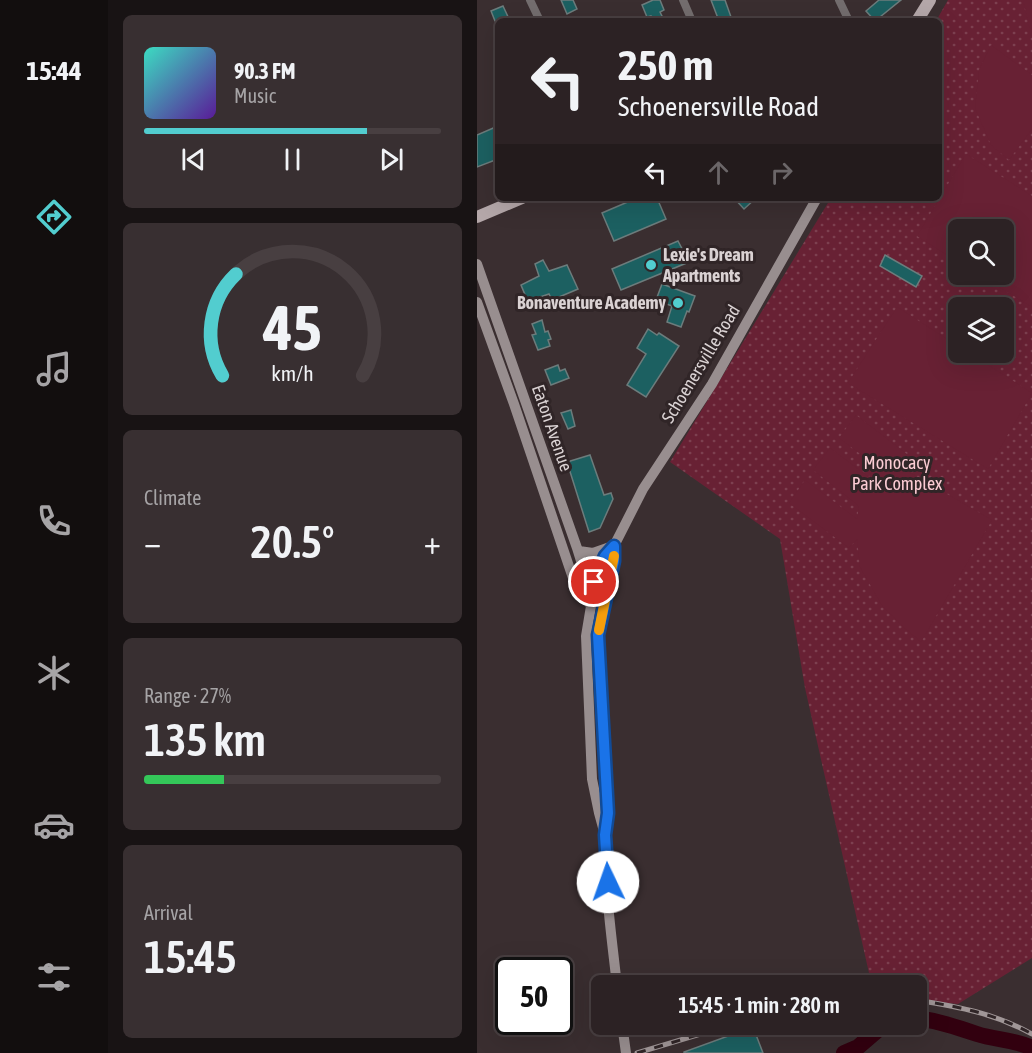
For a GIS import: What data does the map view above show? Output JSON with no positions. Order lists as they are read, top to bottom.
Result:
{
  "streets": {
    "main road": ["Schoenersville Road", "Eaton Avenue"]
  },
  "crossings": [
    ["Schoenersville Road", "Eaton Avenue"]
  ],
  "parks": ["Monocacy Park Complex"],
  "places": ["Lexie's Dream Apartments", "Bonaventure Academy"],
  "page": {
    "tabs": "15:44",
    "turn": ["250 m", "Schoenersville Road"],
    "song": ["90.3 FM", "Music"],
    "tile": [
      "Climate",
      ["Range · 27%", "135 km"],
      ["Arrival", "15:45"]
    ],
    "heat": ["−", "20.5°", "+"],
    "limit": "50",
    "trip": "15:45 · 1 min · 280 m",
    "gauge": ["45", "km/h"]
  }
}
